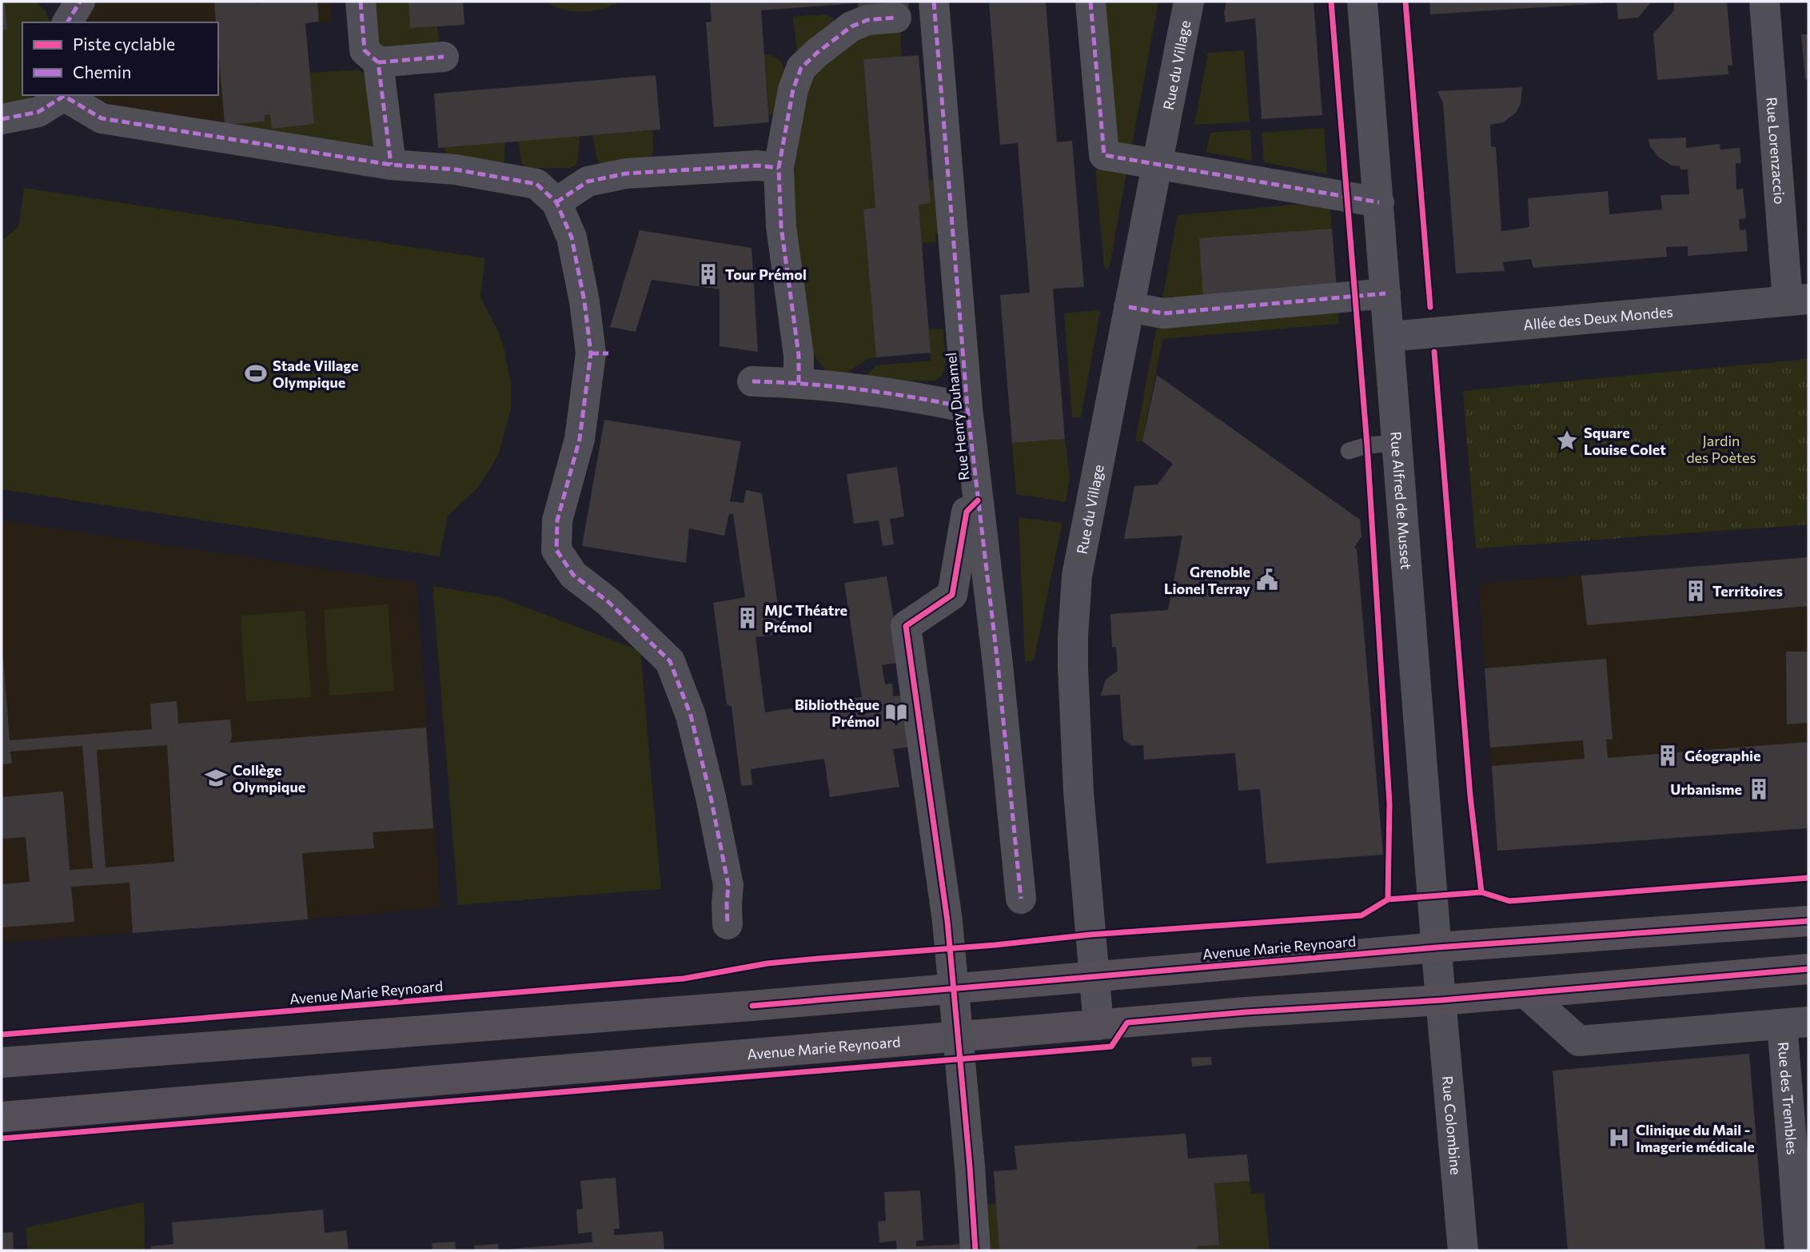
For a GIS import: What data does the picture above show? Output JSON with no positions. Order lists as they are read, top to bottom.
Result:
{
  "streets": {
    "main road": ["Avenue Marie Reynoard"],
    "street": [
      "Rue du Village",
      "Rue Lorenzaccio",
      "Allée des Deux Mondes",
      "Rue Henry Duhamel",
      "Rue Alfred de Musset",
      "Rue des Trembles",
      "Rue Colombine"
    ]
  },
  "crossings": [
    ["Rue du Village", "Avenue Marie Reynoard"],
    ["Rue Lorenzaccio", "Allée des Deux Mondes"],
    ["Allée des Deux Mondes", "Rue Alfred de Musset"],
    ["Rue Alfred de Musset", "Avenue Marie Reynoard"],
    ["Rue Alfred de Musset", "Rue Colombine"],
    ["Avenue Marie Reynoard", "Rue Colombine"]
  ],
  "parks": ["Jardin des Poètes"],
  "places": {
    "building": [
      "Tour Prémol",
      "Territoires",
      "MJC Théatre Prémol",
      "Géographie",
      "Urbanisme"
    ],
    "sports": ["Stade Village Olympique"],
    "place": ["Square Louise Colet"],
    "public building": ["Grenoble Lionel Terray"],
    "library": ["Bibliothèque Prémol"],
    "school or university": ["Collège Olympique"],
    "hospital": ["Clinique du Mail - Imagerie médicale"]
  },
  "legend": ["Piste cyclable", "Chemin"]
}
